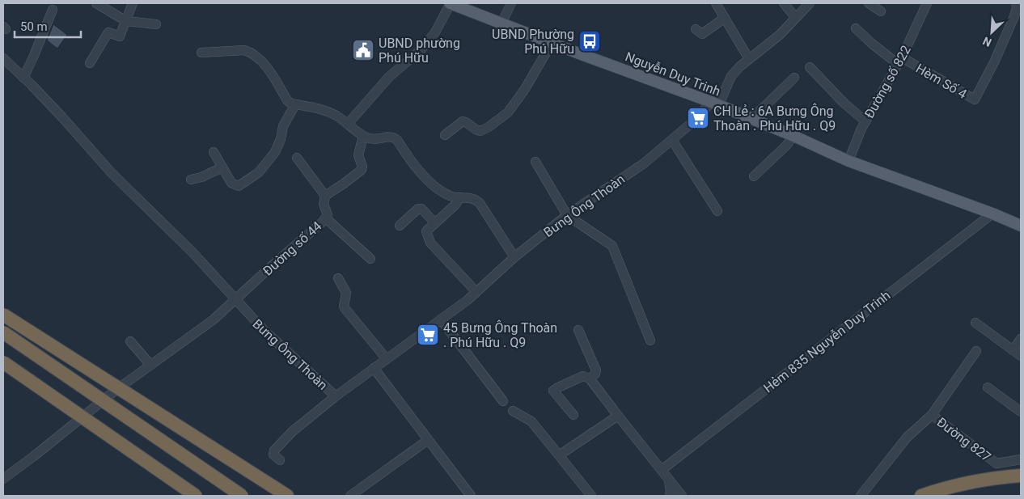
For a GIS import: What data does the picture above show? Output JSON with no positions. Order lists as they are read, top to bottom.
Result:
{
  "streets": {
    "main road": ["Nguyễn Duy Trinh"],
    "street": [
      "Hèm Số 4",
      "Đường số 822",
      "Bưng Ông Thoàn",
      "Đường số 44",
      "Hẻm 835 Nguyễn Duy Trinh",
      "Đường 827"
    ]
  },
  "crossings": [
    ["Nguyễn Duy Trinh", "Đường số 822"],
    ["Nguyễn Duy Trinh", "Bưng Ông Thoàn"],
    ["Nguyễn Duy Trinh", "Hẻm 835 Nguyễn Duy Trinh"],
    ["Hèm Số 4", "Đường số 822"],
    ["Bưng Ông Thoàn", "Đường số 44"]
  ],
  "places": {
    "bus stop": ["UBND Phường Phú Hữu"],
    "public building": ["UBND phường Phú Hữu"],
    "supermarket": ["CH Lẻ : 6A Bưng Ông Thoàn . Phú Hữu . Q9", "45 Bưng Ông Thoàn . Phú Hữu . Q9"]
  },
  "scale_bar": "50 m",
  "north": "bottom left"
}
